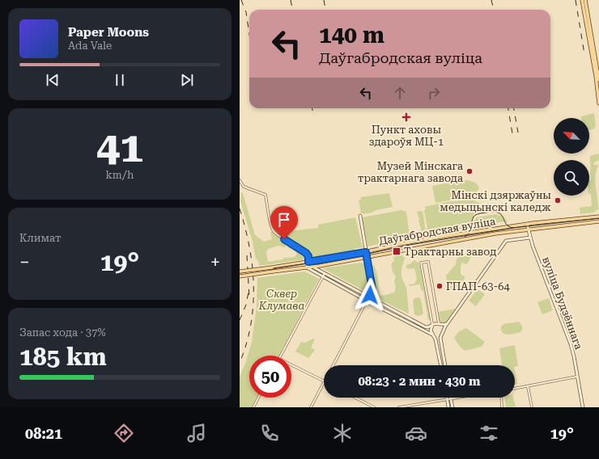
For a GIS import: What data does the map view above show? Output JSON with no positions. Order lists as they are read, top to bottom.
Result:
{
  "streets": {
    "main road": ["Даўгабродская вуліца", "вуліца Будзённага"]
  },
  "crossings": [
    ["Даўгабродская вуліца", "вуліца Будзённага"]
  ],
  "parks": ["Сквер Клумава"],
  "places": {
    "health": ["Пункт аховы здароўя МЦ-1"],
    "other": ["Музей Мінскага трактарнага завода", "Мінскі дзяржаўны медыцынскі каледж", "ГПАП-63-64"],
    "transit": ["Трактарны завод"]
  },
  "north": "top left",
  "page": {
    "turn": ["140 m", "Даўгабродская вуліца"],
    "song": ["Paper Moons", "Ada Vale"],
    "tile": [
      ["41", "km/h"],
      "Климат",
      ["Запас хода · 37%", "185 km"]
    ],
    "heat": ["−", "19°", "+"],
    "limit": "50",
    "trip": "08:23 · 2 мин · 430 m",
    "tabs": ["08:21", "19°"]
  }
}
